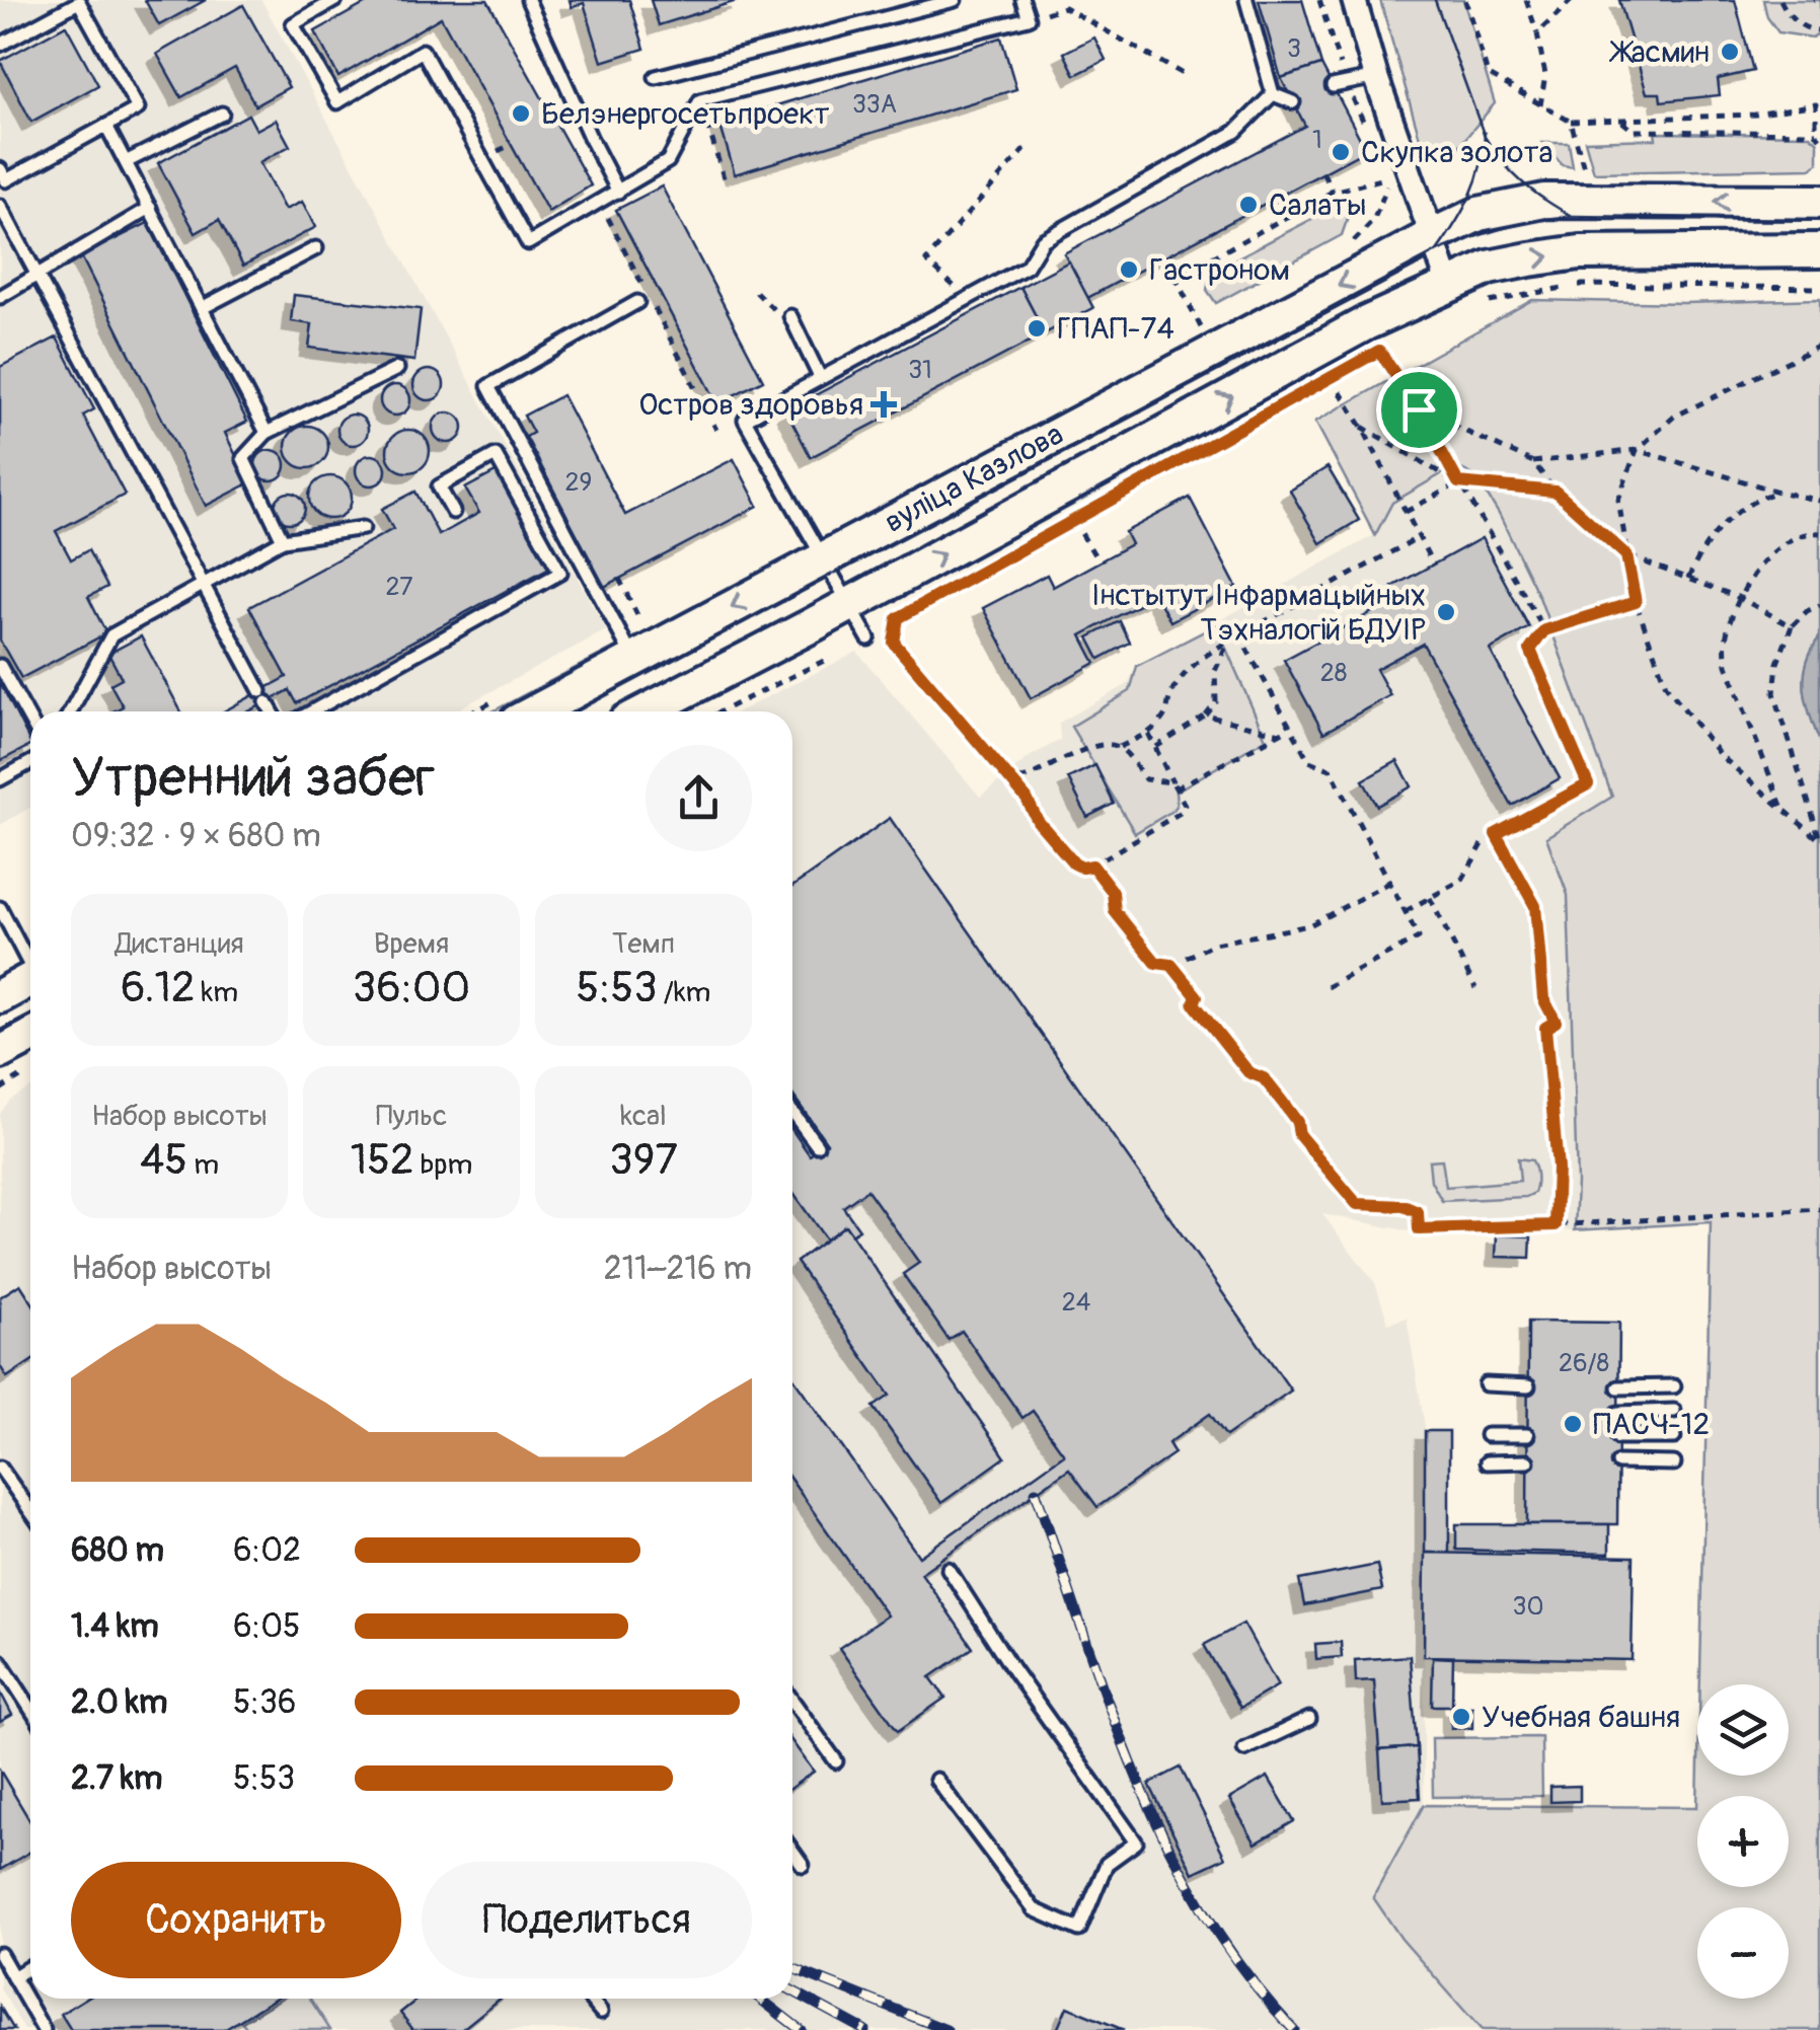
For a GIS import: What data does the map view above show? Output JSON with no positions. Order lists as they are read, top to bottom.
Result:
{
  "streets": {
    "main road": ["вуліца Казлова"]
  },
  "places": {
    "other": [
      "Жасмин",
      "Белэнергосетьпроект",
      "Скупка золота",
      "Салаты",
      "Гастроном",
      "ГПАП-74",
      "Інстытут Інфармацыйных Тэхналогій БДУІР",
      "ПАСЧ-12",
      "Учебная башня"
    ],
    "health": ["Остров здоровья"]
  },
  "house_numbers": [
    "3",
    "33А",
    "1",
    "31",
    "29",
    "27",
    "28",
    "24",
    "26/8",
    "30"
  ],
  "page": {
    "heading": ["Утренний забег", "09:32 · 9 × 680 m"],
    "stats": [
      ["Дистанция", "6.12 km"],
      ["Время", "36:00"],
      ["Темп", "5:53 /km"],
      ["Набор высоты", "45 m"],
      ["Пульс", "152 bpm"],
      ["kcal", "397"]
    ],
    "chart": ["Набор высоты", "211–216 m"],
    "list": [
      {
        "name": "680 m",
        "note": "6:02"
      },
      {
        "name": "1.4 km",
        "note": "6:05"
      },
      {
        "name": "2.0 km",
        "note": "5:36"
      },
      {
        "name": "2.7 km",
        "note": "5:53"
      }
    ],
    "map_buttons": ["+", "−"],
    "buttons": ["Сохранить", "Поделиться"]
  }
}
